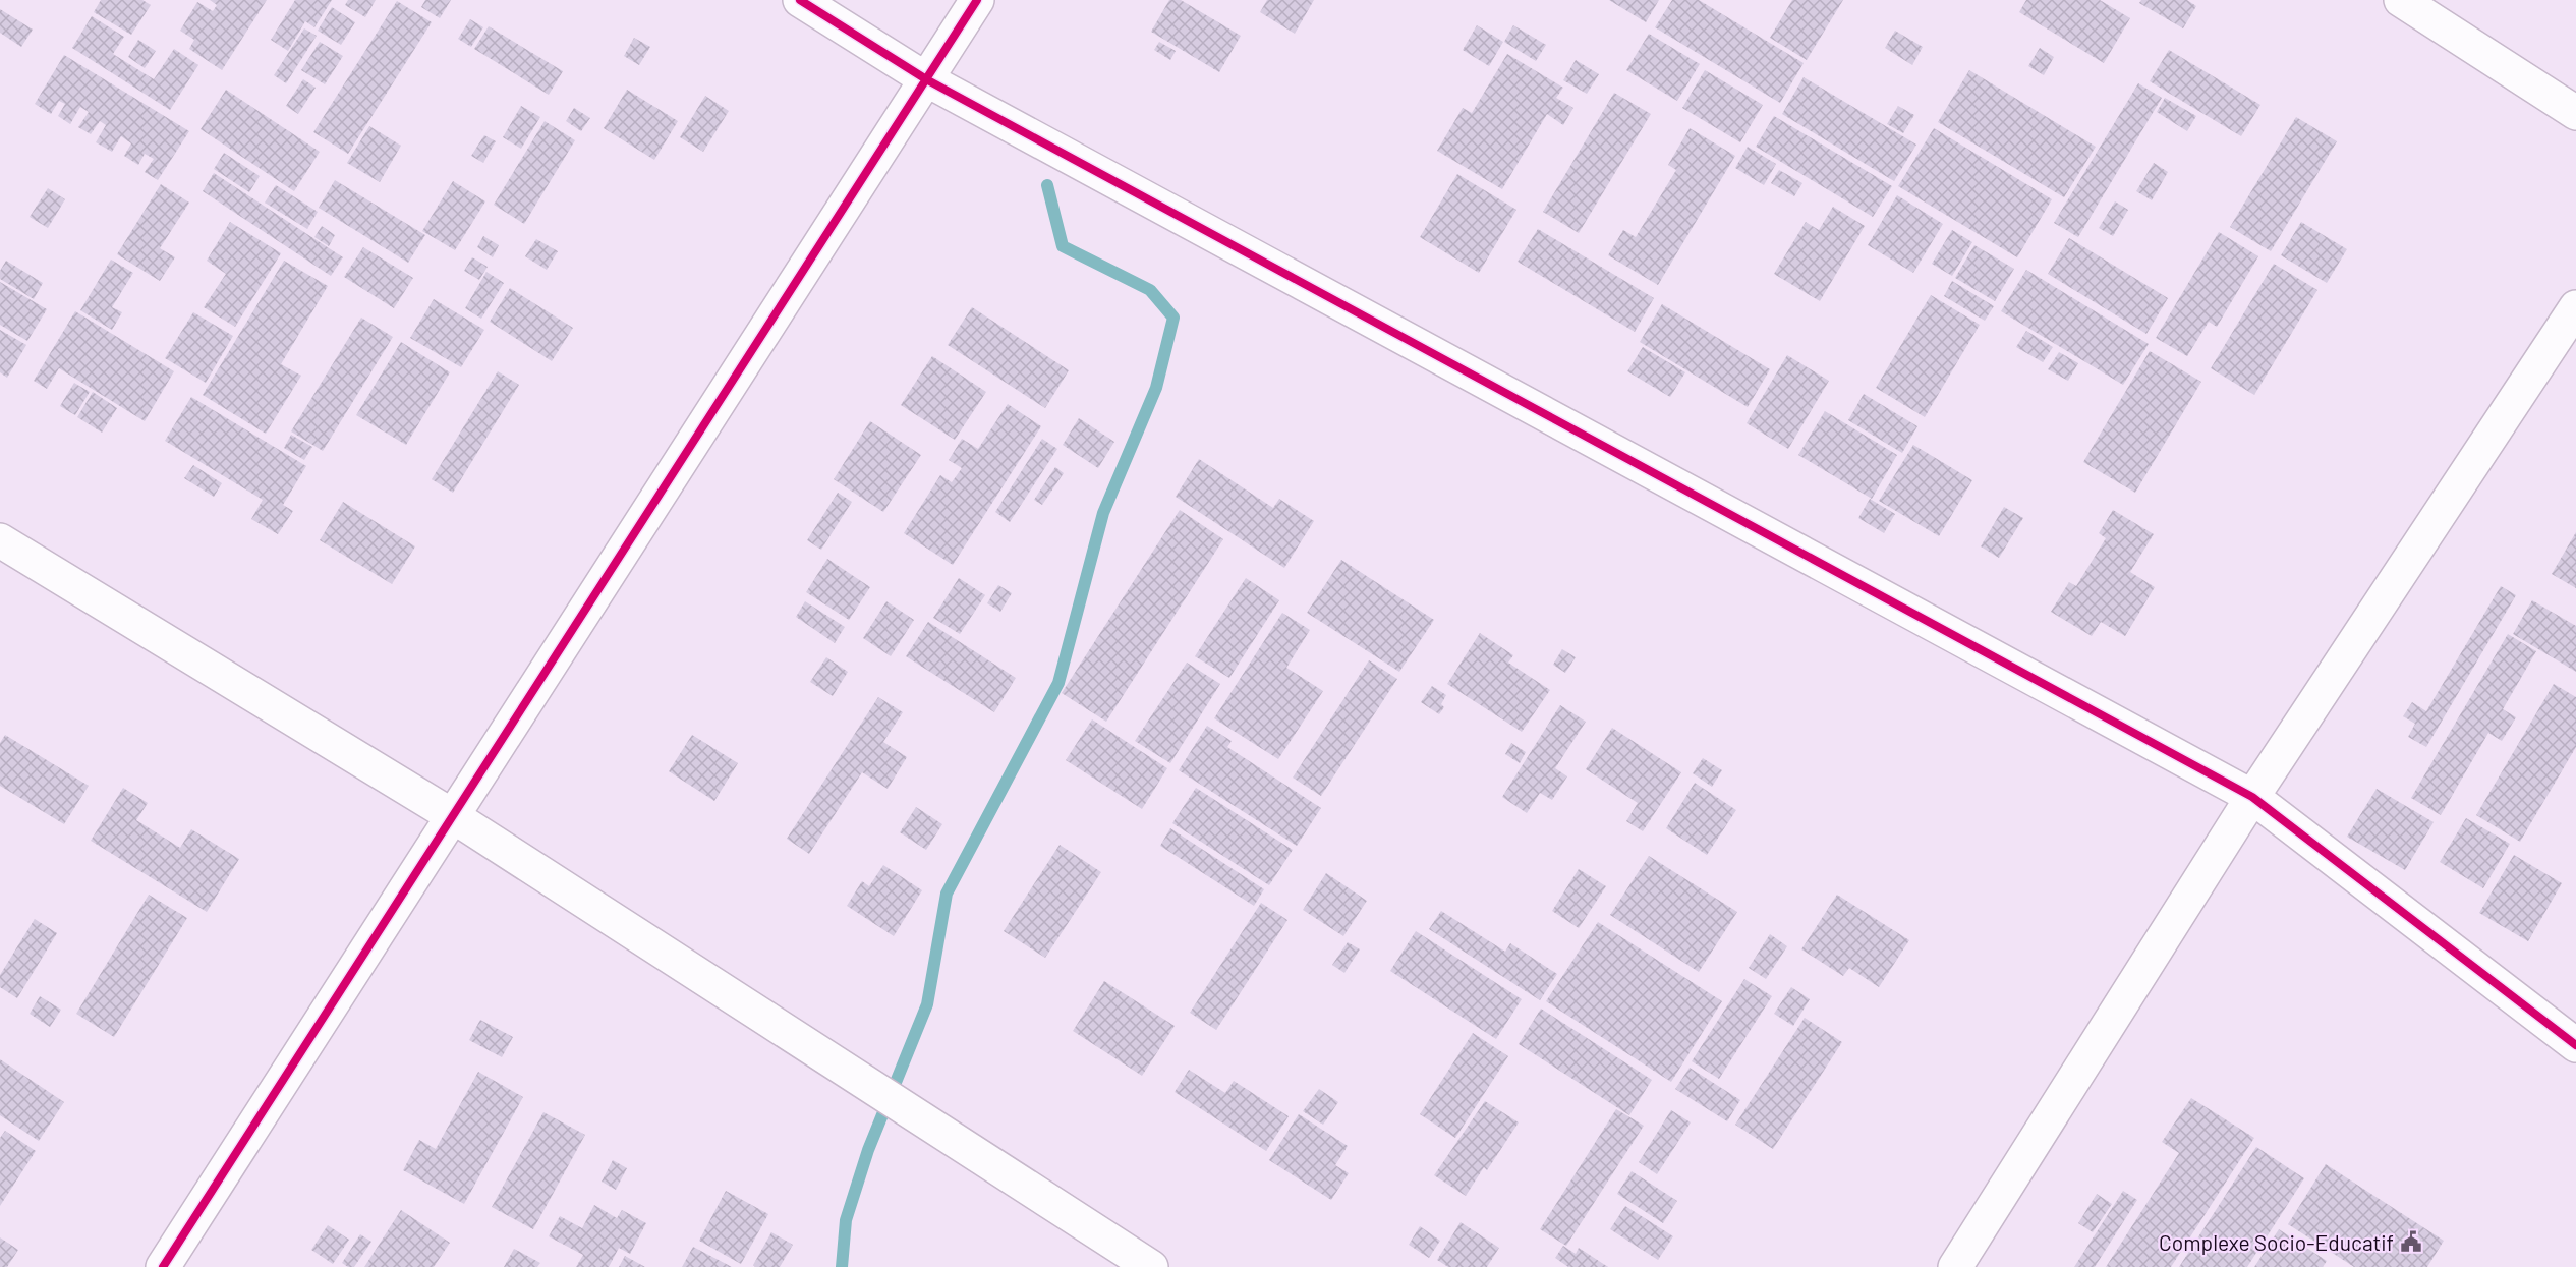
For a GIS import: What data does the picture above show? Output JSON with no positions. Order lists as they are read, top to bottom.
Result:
{
  "places": {
    "public building": ["Complexe Socio-Educatif"]
  }
}
